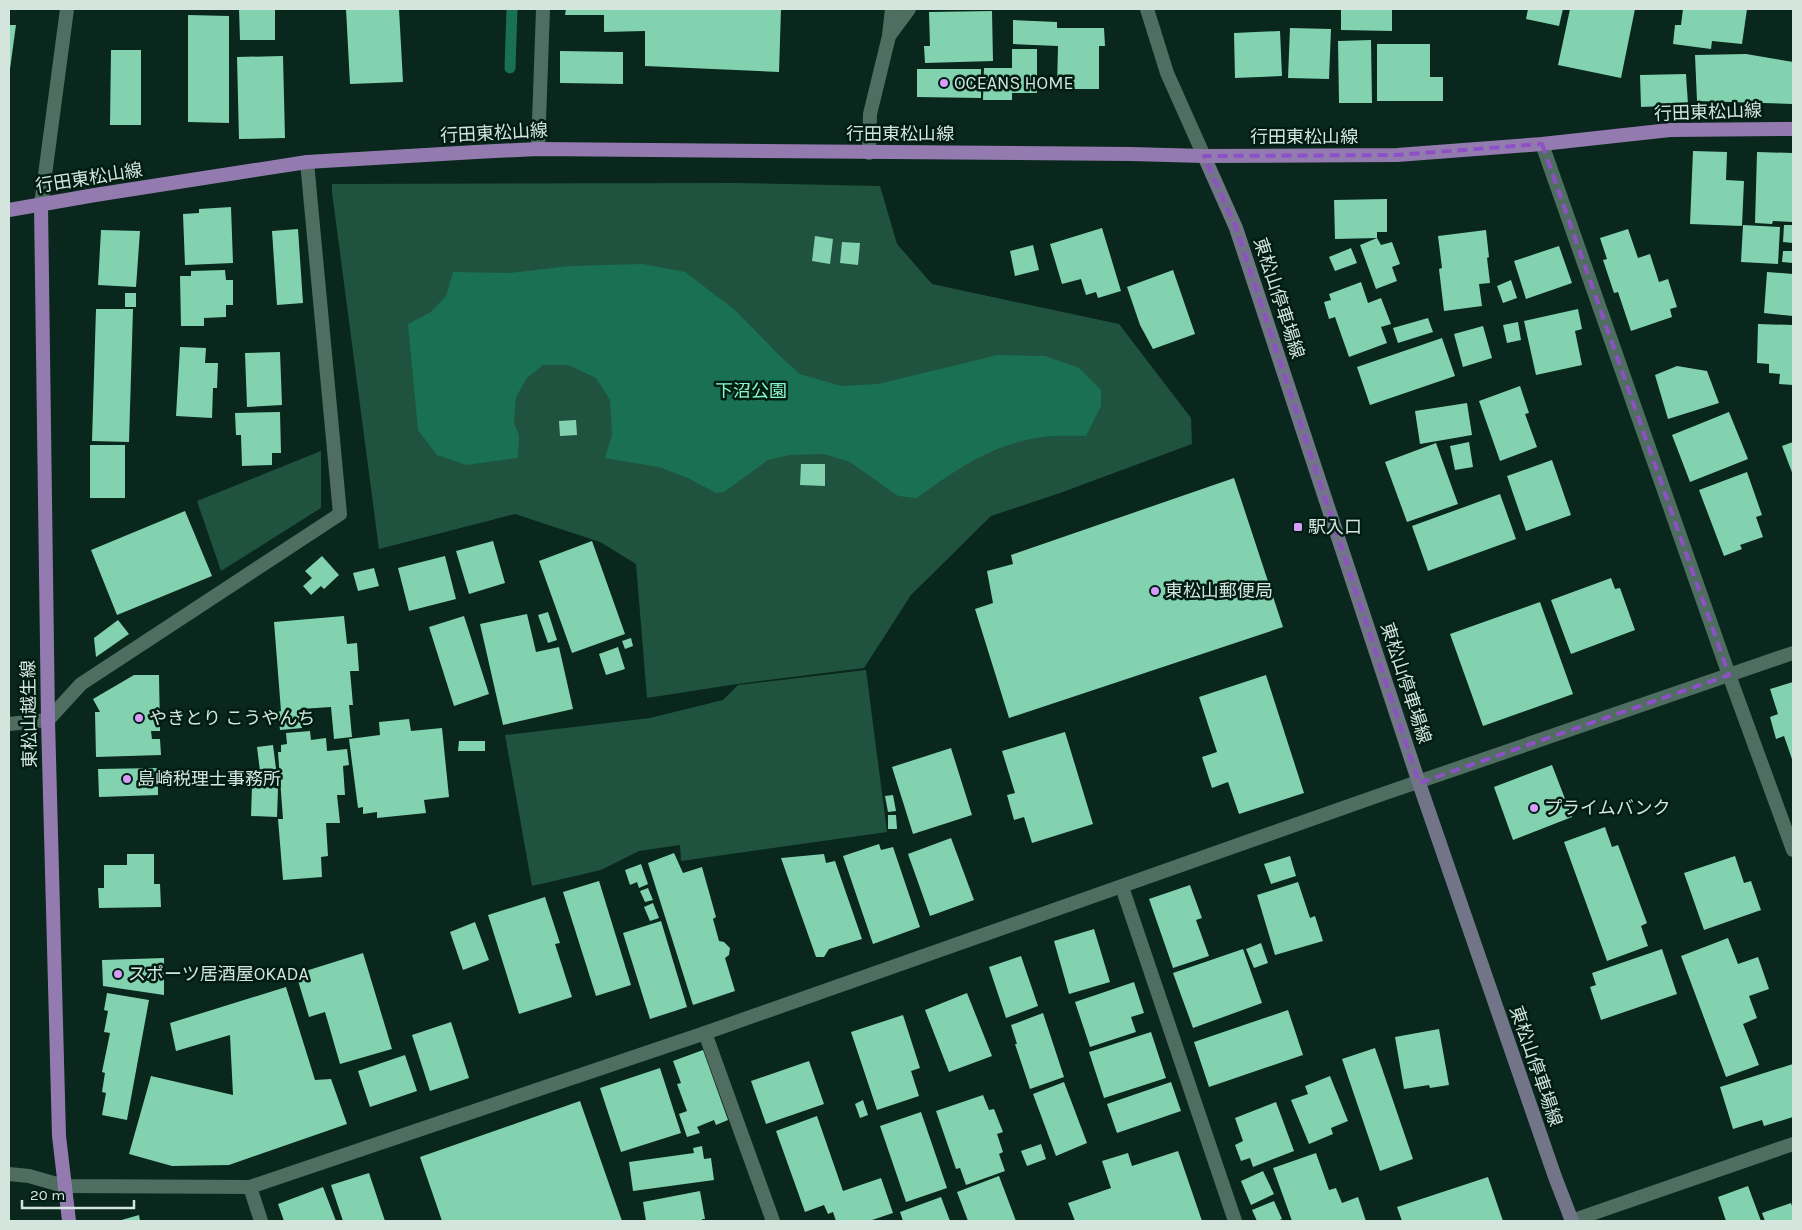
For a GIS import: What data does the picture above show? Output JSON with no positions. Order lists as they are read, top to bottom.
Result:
{
  "streets": {
    "main road": ["行田東松山線", "東松山停車場線", "東松山越生線"]
  },
  "crossings": [
    ["行田東松山線", "東松山停車場線"],
    ["行田東松山線", "東松山越生線"]
  ],
  "parks": ["下沼公園"],
  "places": {
    "other": [
      "OCEANS HOME",
      "東松山郵便局",
      "やきとり こうやんち",
      "島崎税理士事務所",
      "プライムバンク",
      "スポーツ居酒屋OKADA"
    ],
    "transit": ["駅入口"]
  },
  "scale_bar": "20 m"
}
